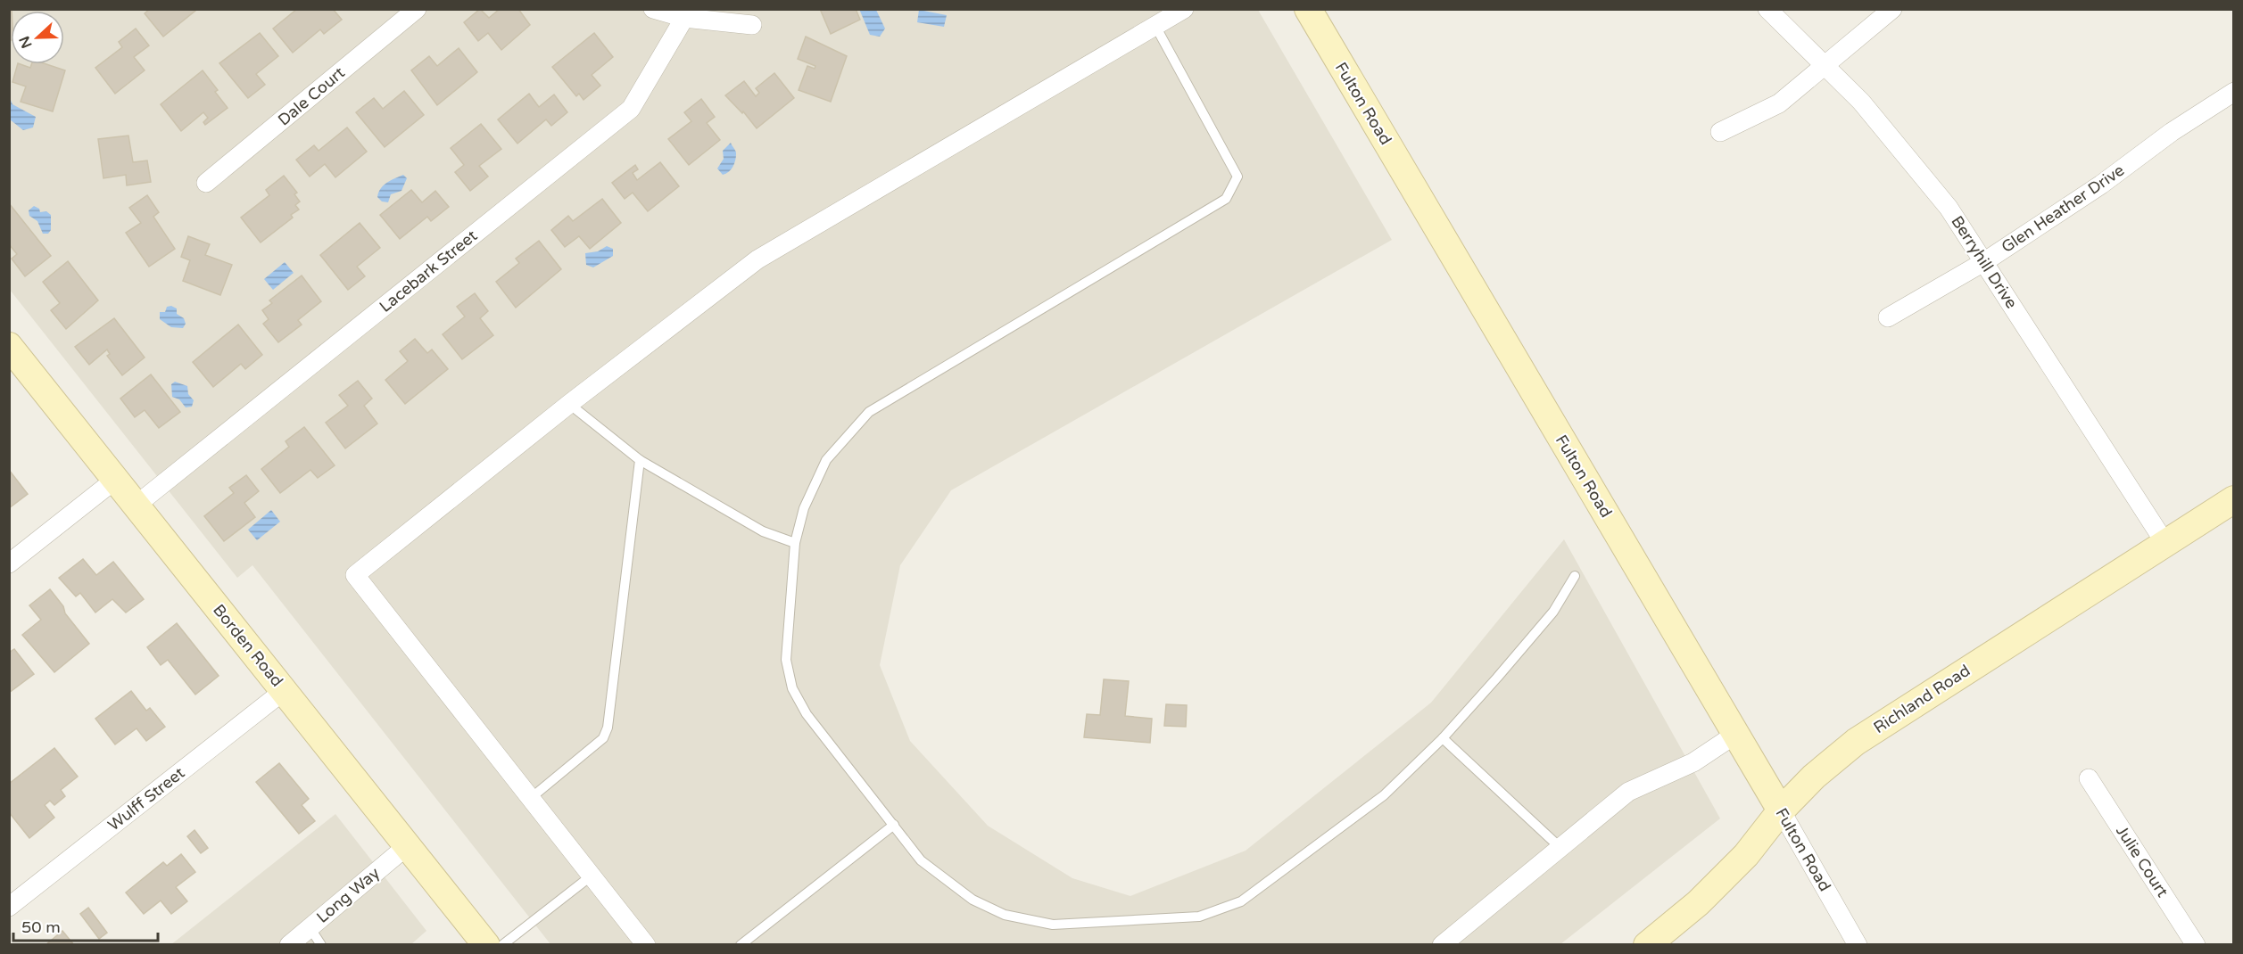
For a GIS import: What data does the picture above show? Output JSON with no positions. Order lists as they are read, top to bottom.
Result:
{
  "streets": {
    "street": [
      "Dale Court",
      "Fulton Road",
      "Glen Heather Drive",
      "Berryhill Drive",
      "Lacebark Street",
      "Borden Road",
      "Richland Road",
      "Wulff Street",
      "Julie Court",
      "Long Way"
    ]
  },
  "crossings": [
    ["Fulton Road", "Richland Road"],
    ["Glen Heather Drive", "Berryhill Drive"],
    ["Berryhill Drive", "Richland Road"],
    ["Lacebark Street", "Borden Road"],
    ["Borden Road", "Wulff Street"],
    ["Borden Road", "Long Way"]
  ],
  "scale_bar": "50 m",
  "north": "left"
}
